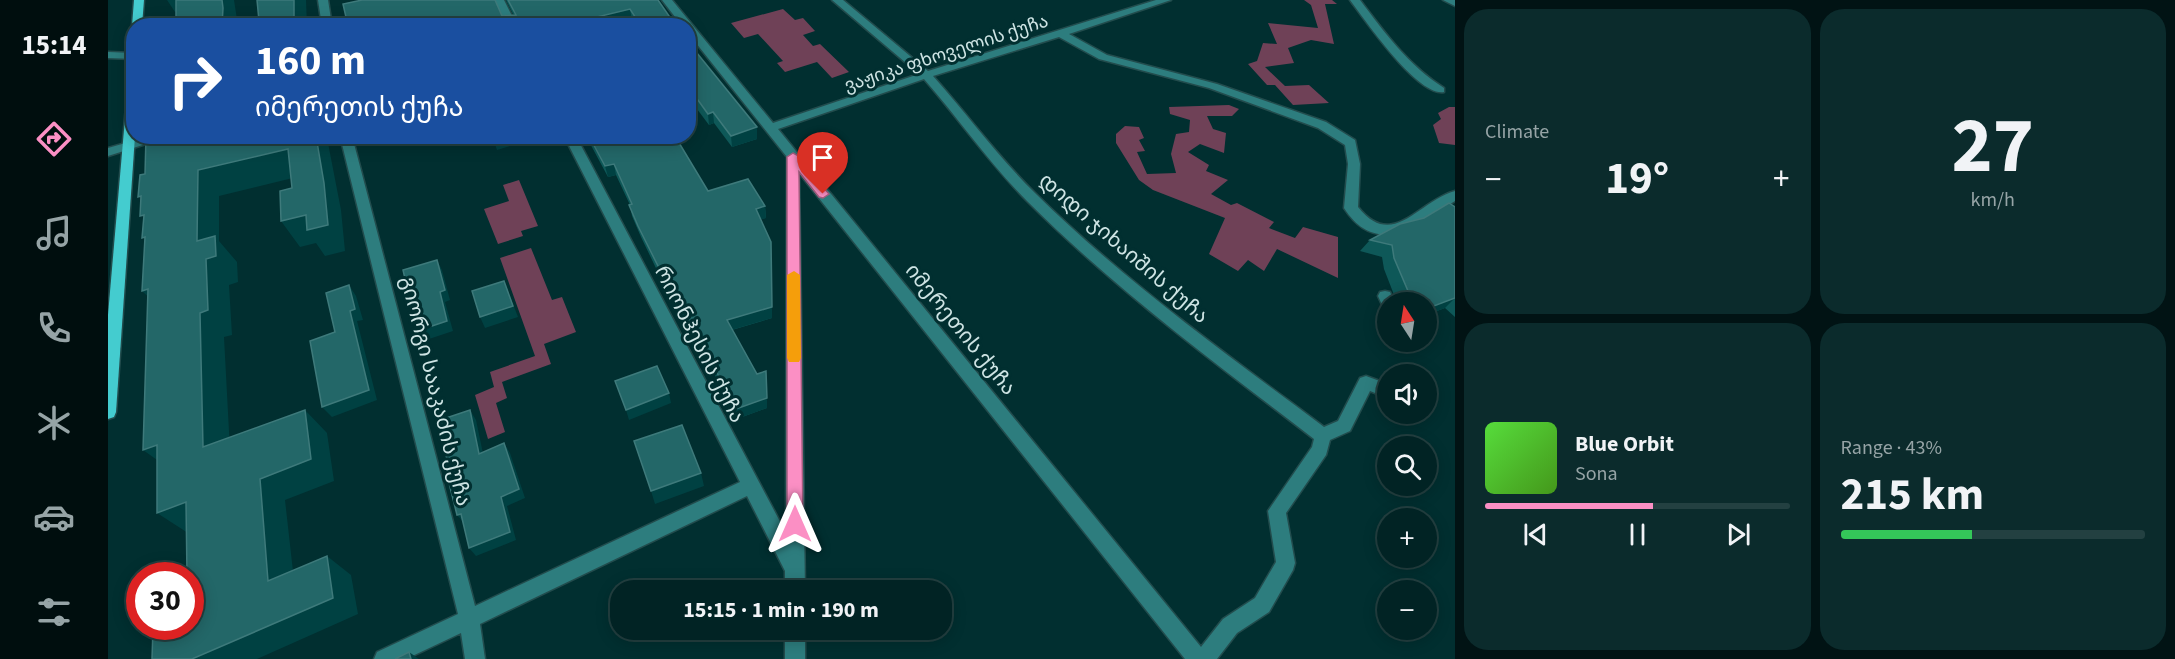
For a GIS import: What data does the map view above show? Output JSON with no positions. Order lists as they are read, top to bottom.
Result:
{
  "streets": {
    "street": [
      "ვაჟიკა ფხოველის ქუჩა",
      "დიდი ჯიხაიშის ქუჩა",
      "იმერეთის ქუჩა",
      "რიონჰესის ქუჩა",
      "გიორგი სააკაძის ქუჩა"
    ]
  },
  "crossings": [
    ["ვაჟიკა ფხოველის ქუჩა", "დიდი ჯიხაიშის ქუჩა"],
    ["ვაჟიკა ფხოველის ქუჩა", "იმერეთის ქუჩა"]
  ],
  "north": "top",
  "page": {
    "tabs": "15:14",
    "tile": [
      "Climate",
      ["27", "km/h"],
      ["Range · 43%", "215 km"]
    ],
    "turn": ["160 m", "იმერეთის ქუჩა"],
    "heat": ["−", "19°", "+"],
    "map_buttons": ["+", "−"],
    "song": ["Blue Orbit", "Sona"],
    "limit": "30",
    "trip": "15:15 · 1 min · 190 m"
  }
}
